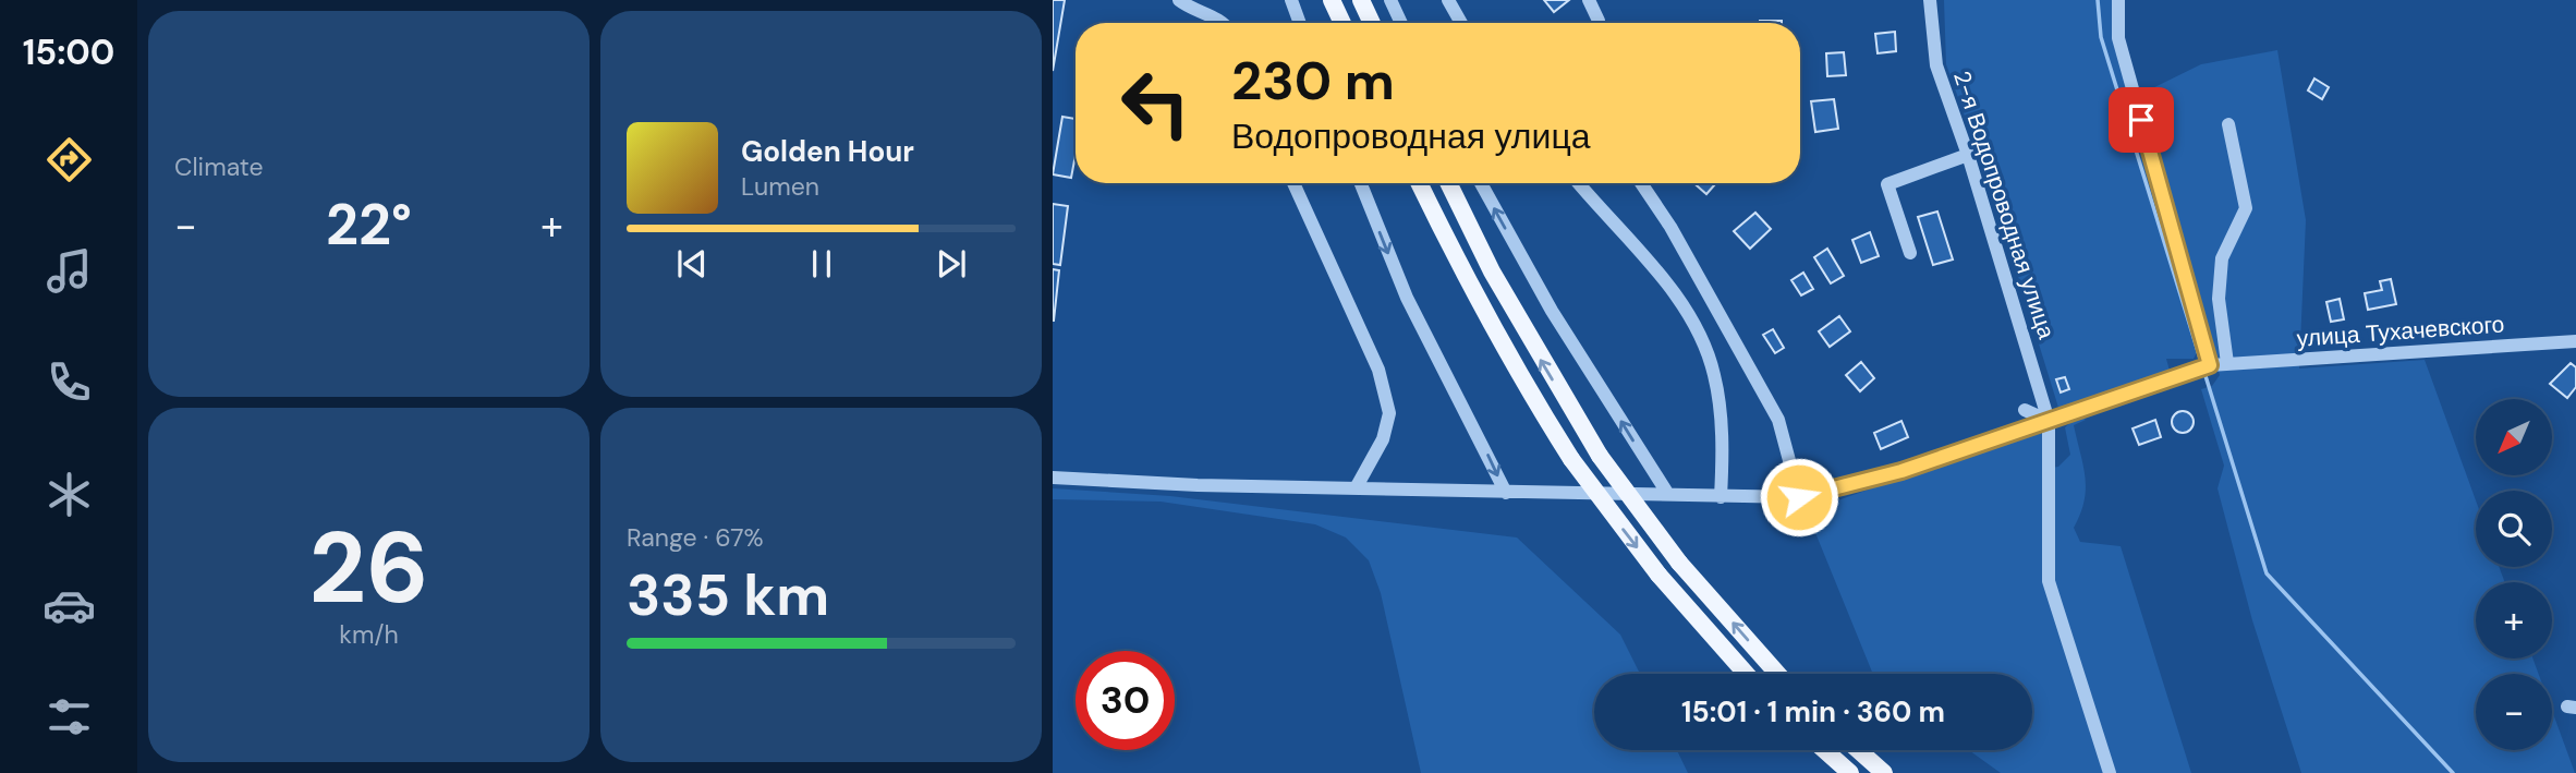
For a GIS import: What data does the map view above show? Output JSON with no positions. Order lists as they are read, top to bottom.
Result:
{
  "streets": {
    "street": ["2-я Водопроводная улица", "улица Тухачевского"]
  },
  "crossings": [
    ["2-я Водопроводная улица", "улица Тухачевского"]
  ],
  "north": "bottom left",
  "page": {
    "tabs": "15:00",
    "tile": [
      "Climate",
      ["26", "km/h"],
      ["Range · 67%", "335 km"]
    ],
    "turn": ["230 m", "Водопроводная улица"],
    "song": ["Golden Hour", "Lumen"],
    "heat": ["−", "22°", "+"],
    "map_buttons": ["+", "−"],
    "limit": "30",
    "trip": "15:01 · 1 min · 360 m"
  }
}
